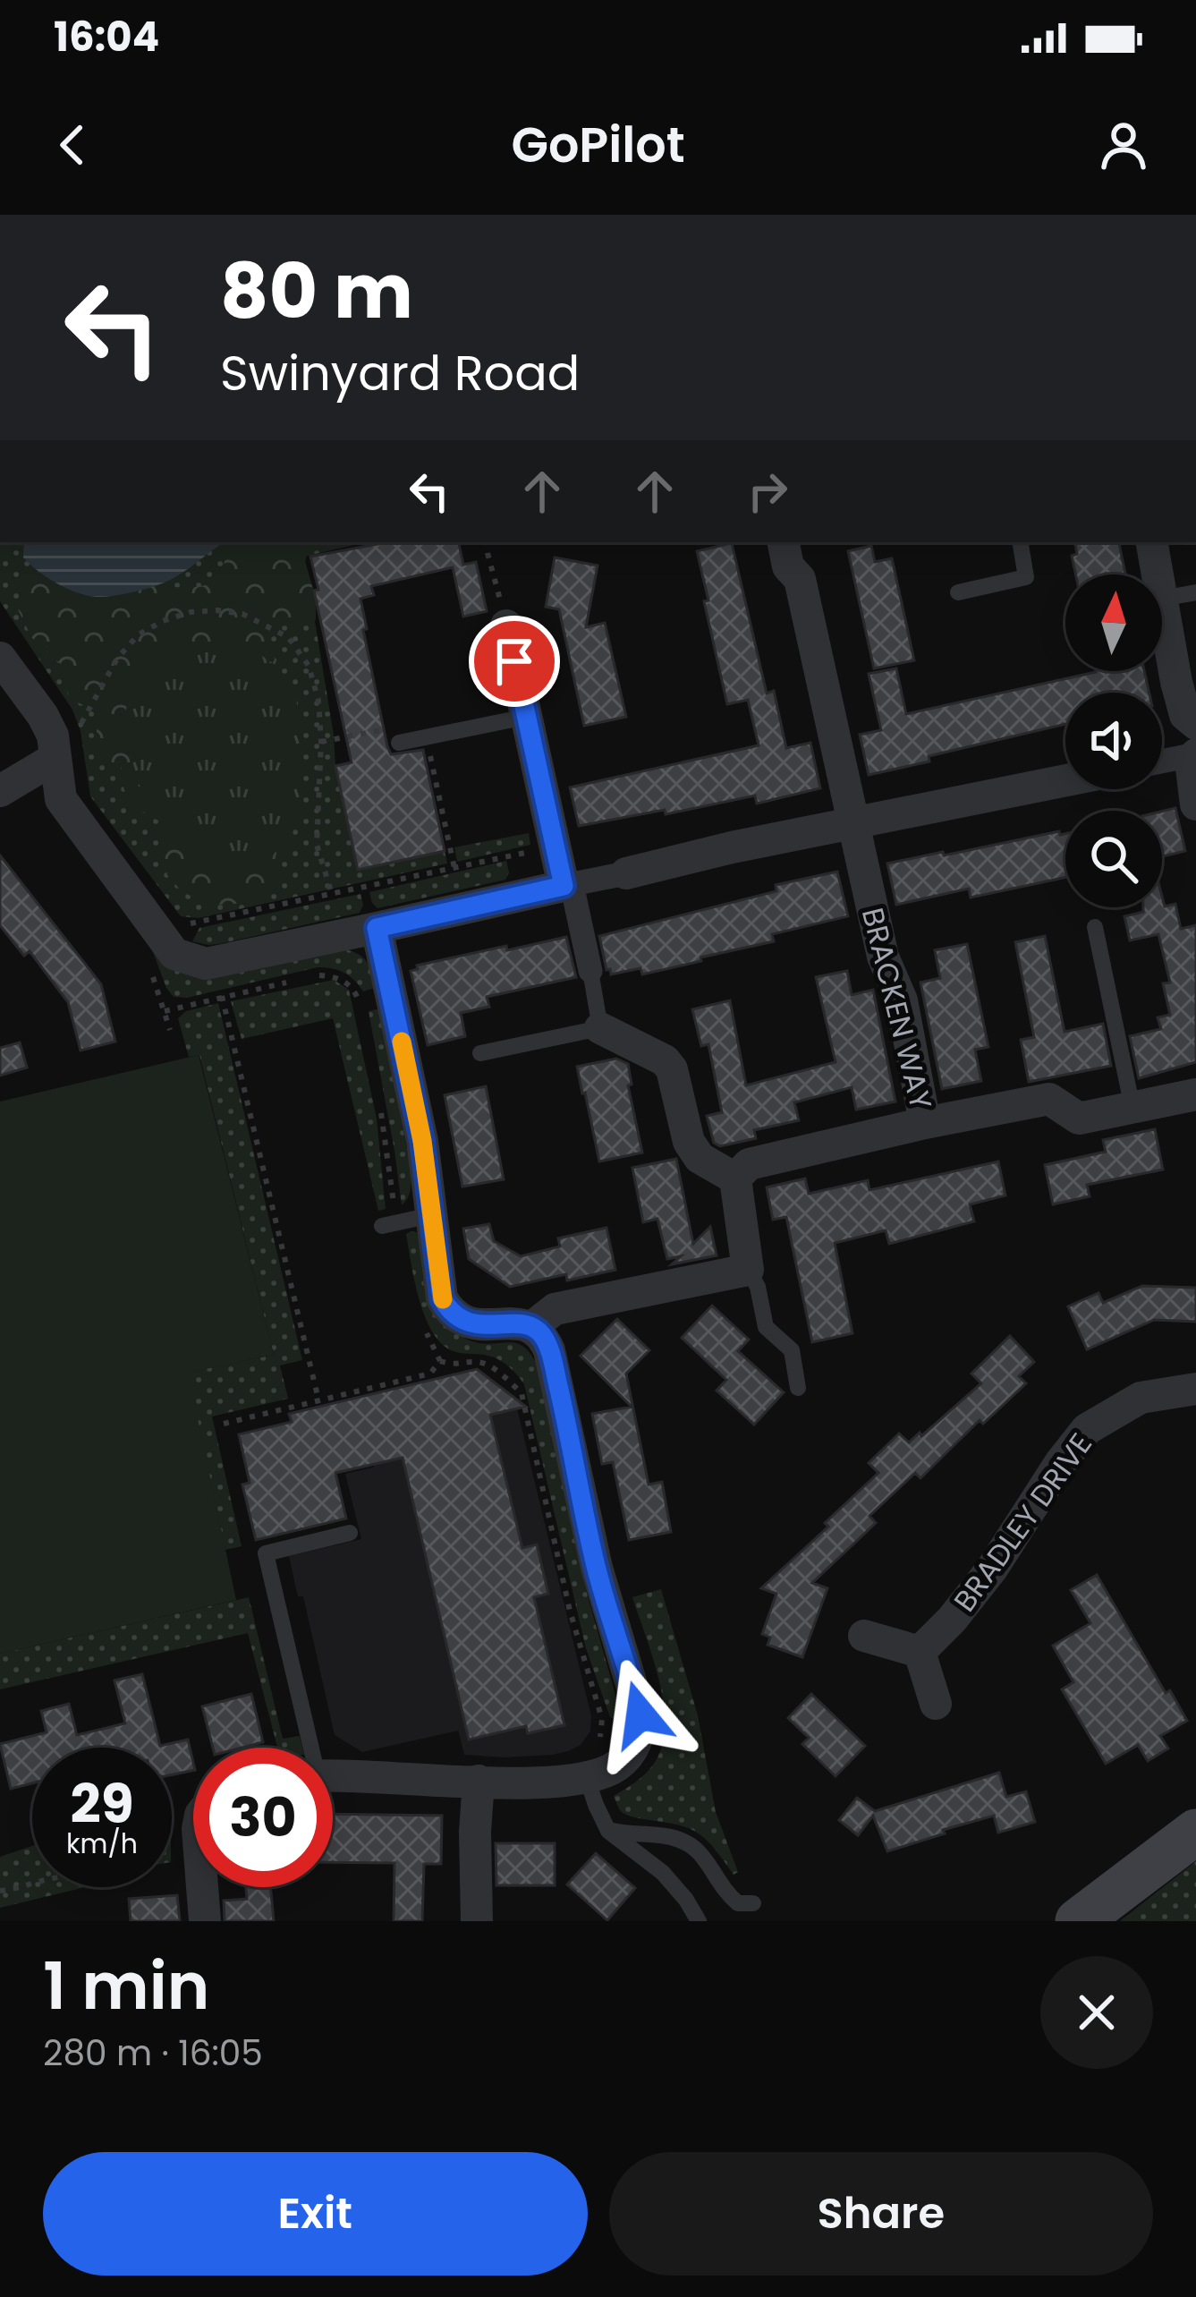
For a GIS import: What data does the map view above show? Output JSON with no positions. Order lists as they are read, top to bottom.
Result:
{
  "streets": {
    "street": ["BRACKEN WAY", "BRADLEY DRIVE"]
  },
  "north": "top",
  "page": {
    "status": "16:04",
    "header": "GoPilot",
    "turn": ["80 m", "Swinyard Road"],
    "speed": "29 km/h",
    "limit": "30",
    "heading": ["1 min", "280 m · 16:05"],
    "buttons": ["Exit", "Share"]
  }
}
